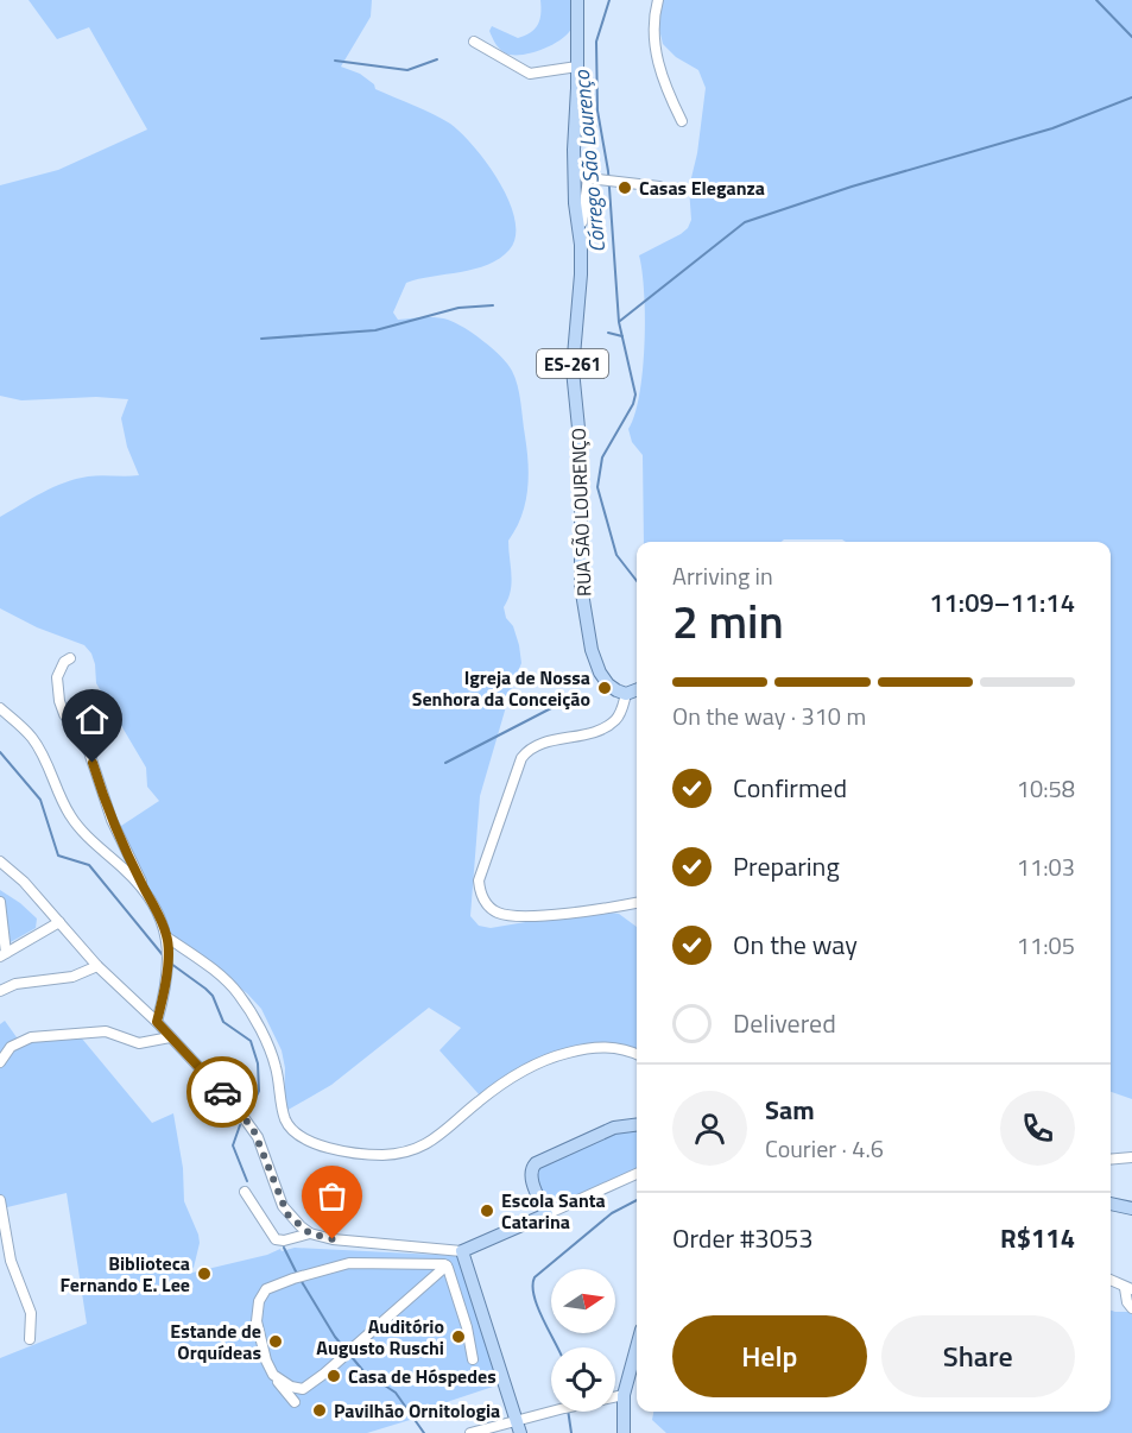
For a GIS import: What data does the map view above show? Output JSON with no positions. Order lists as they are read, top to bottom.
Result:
{
  "streets": {
    "main road": ["ES-261", "RUA SÃO LOURENÇO"]
  },
  "water": ["Córrego São Lourenço"],
  "places": [
    "Casas Eleganza",
    "Igreja de Nossa Senhora da Conceição",
    "Escola Santa Catarina",
    "Biblioteca Fernando E. Lee",
    "Auditório Augusto Ruschi",
    "Estande de Orquídeas",
    "Casa de Hóspedes",
    "Pavilhão Ornitologia"
  ],
  "north": "right",
  "page": {
    "heading": ["2 min", "Arriving in", "11:09–11:14"],
    "panel": [
      "Sam",
      "Courier · 4.6",
      "Order #3053",
      "R$114"
    ],
    "bar": "On the way · 310 m",
    "list": [
      ["Confirmed", "10:58"],
      ["Preparing", "11:03"],
      ["On the way", "11:05"],
      "Delivered"
    ],
    "buttons": ["Help", "Share"]
  }
}
